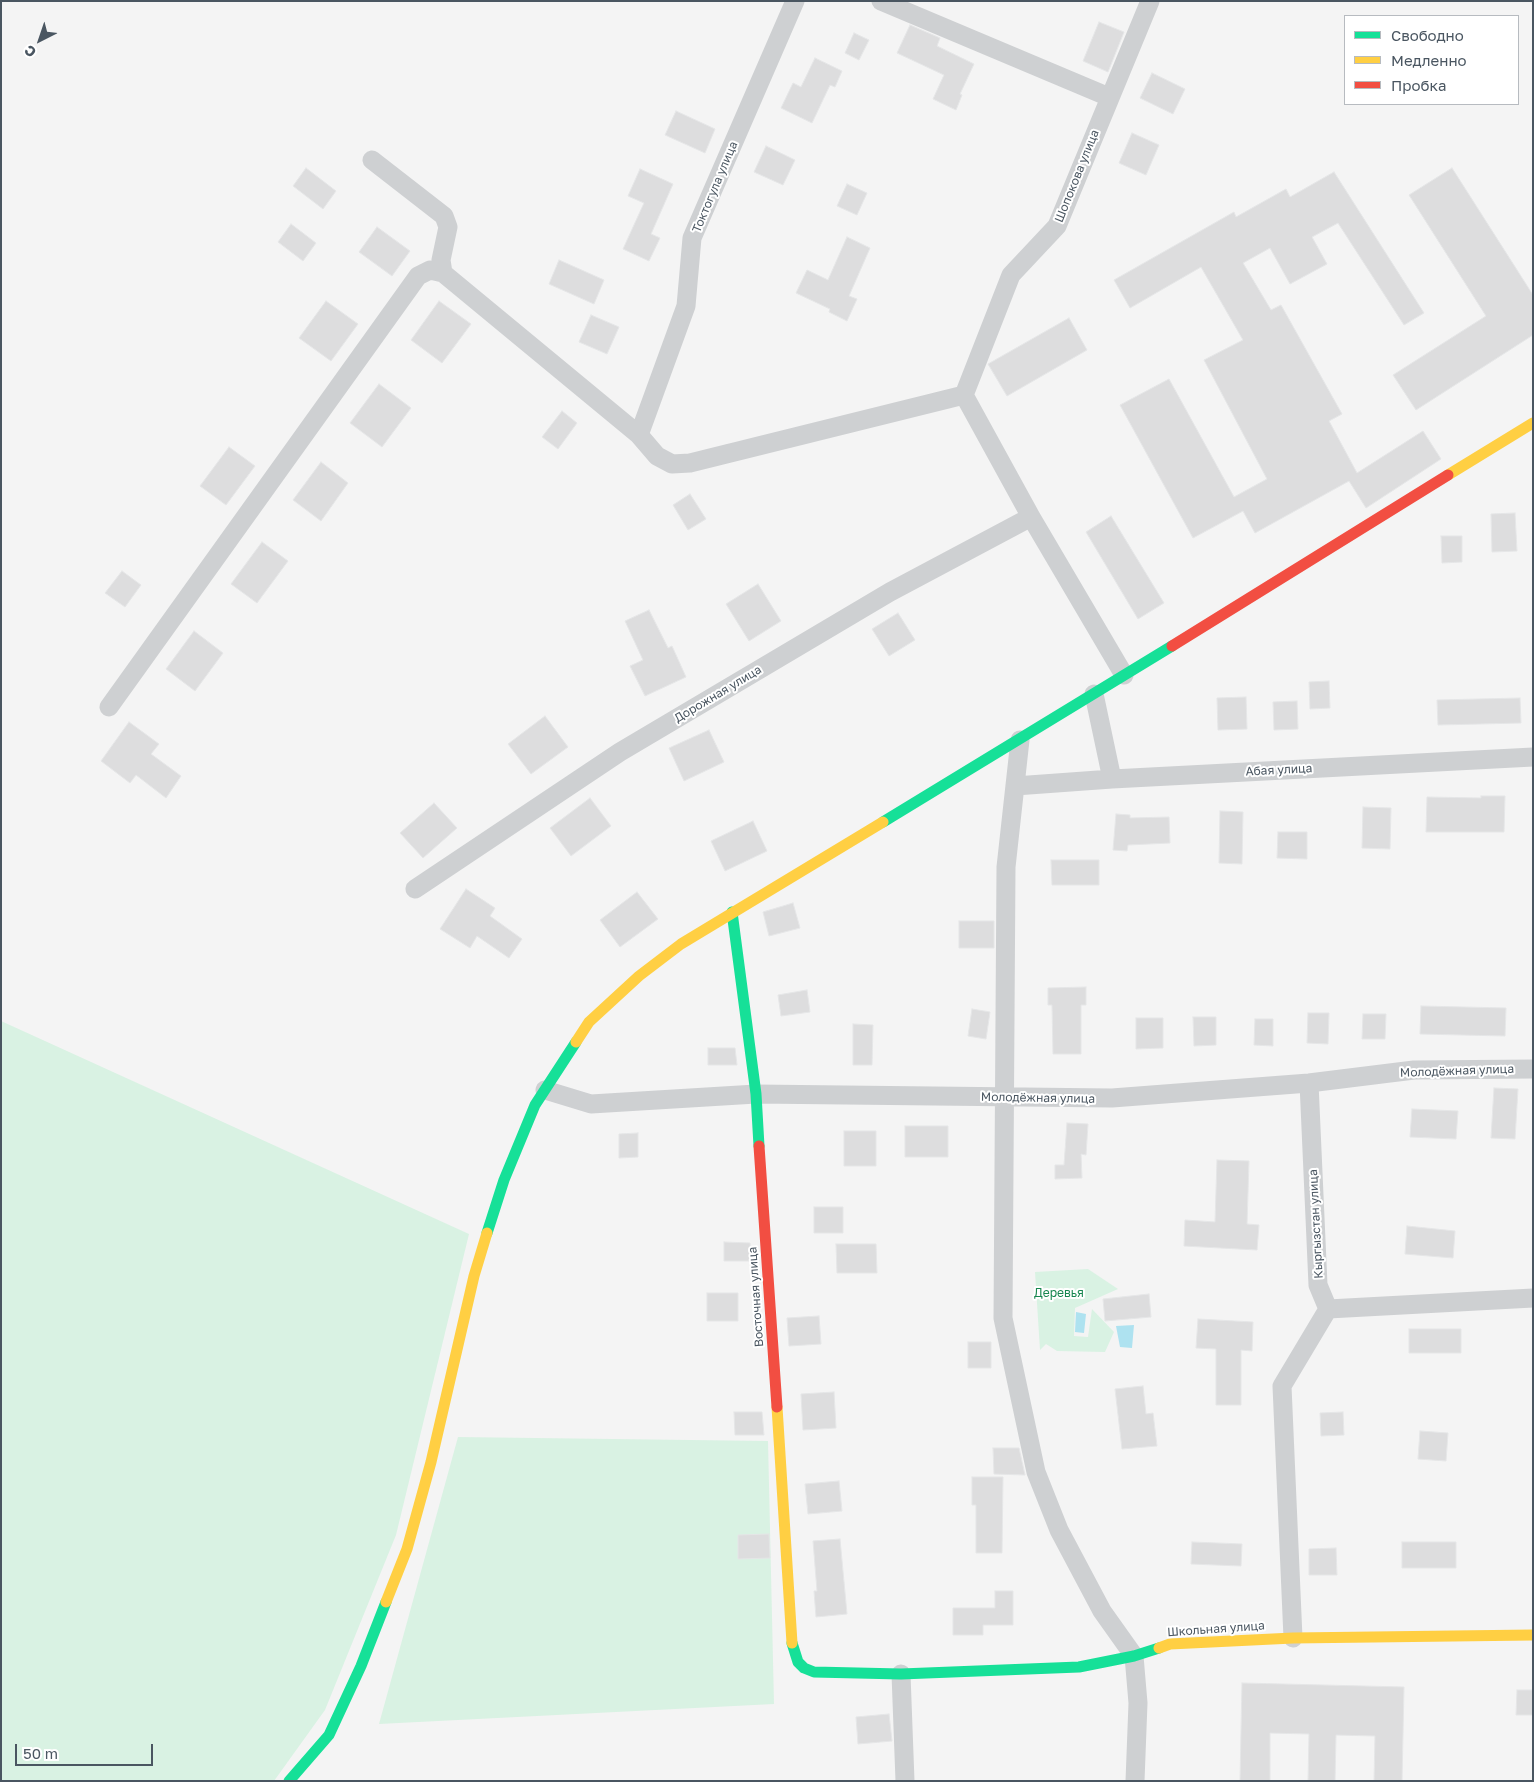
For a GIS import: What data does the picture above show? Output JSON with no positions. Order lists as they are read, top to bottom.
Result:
{
  "streets": {
    "street": [
      "Шопокова улица",
      "Токтогула улица",
      "Дорожная улица",
      "Абая улица",
      "Молодёжная улица",
      "Кыргызстан улица",
      "Восточная улица",
      "Школьная улица"
    ]
  },
  "crossings": [
    ["Молодёжная улица", "Кыргызстан улица"],
    ["Молодёжная улица", "Восточная улица"],
    ["Восточная улица", "Школьная улица"]
  ],
  "parks": ["Деревья"],
  "legend": ["Свободно", "Медленно", "Пробка"],
  "scale_bar": "50 m",
  "north": "bottom left"
}
